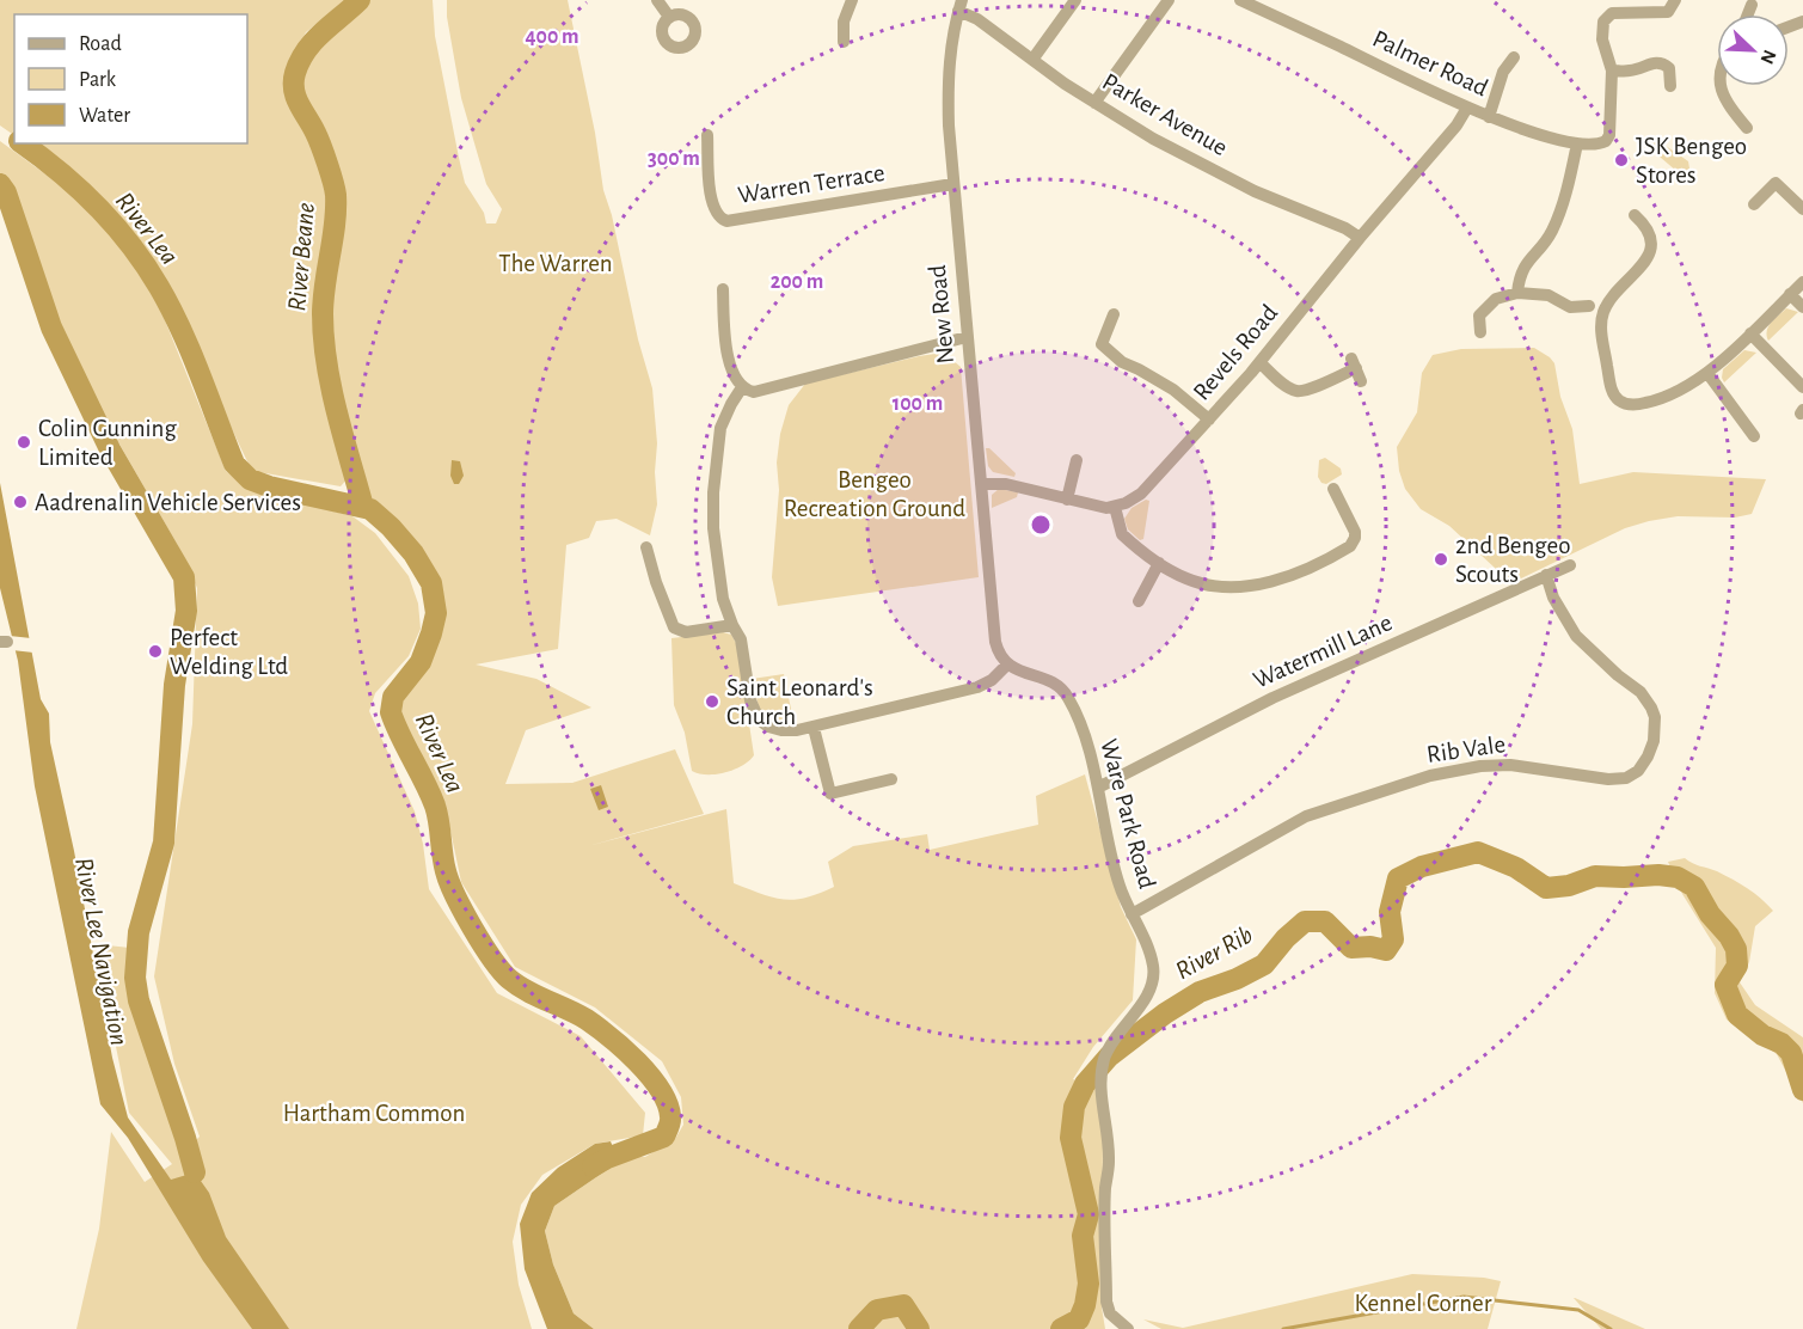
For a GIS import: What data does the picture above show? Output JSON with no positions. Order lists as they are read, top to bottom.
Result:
{
  "streets": {
    "street": [
      "Palmer Road",
      "Parker Avenue",
      "Warren Terrace",
      "New Road",
      "Revels Road",
      "Watermill Lane",
      "Rib Vale",
      "Ware Park Road"
    ]
  },
  "crossings": [
    ["Palmer Road", "Revels Road"],
    ["Parker Avenue", "New Road"],
    ["Parker Avenue", "Revels Road"],
    ["Warren Terrace", "New Road"],
    ["New Road", "Ware Park Road"],
    ["Watermill Lane", "Rib Vale"],
    ["Watermill Lane", "Ware Park Road"],
    ["Rib Vale", "Ware Park Road"]
  ],
  "water": [
    "River Lea",
    "River Beane",
    "River Lee Navigation",
    "River Rib"
  ],
  "parks": [
    "The Warren",
    "Bengeo Recreation Ground",
    "Hartham Common",
    "Kennel Corner"
  ],
  "places": [
    "JSK Bengeo Stores",
    "Colin Gunning Limited",
    "Aadrenalin Vehicle Services",
    "2nd Bengeo Scouts",
    "Perfect Welding Ltd",
    "Saint Leonard's Church"
  ],
  "legend": ["Road", "Park", "Water"],
  "north": "bottom right",
  "rings": [
    "400 m",
    "300 m",
    "200 m",
    "100 m"
  ]
}
